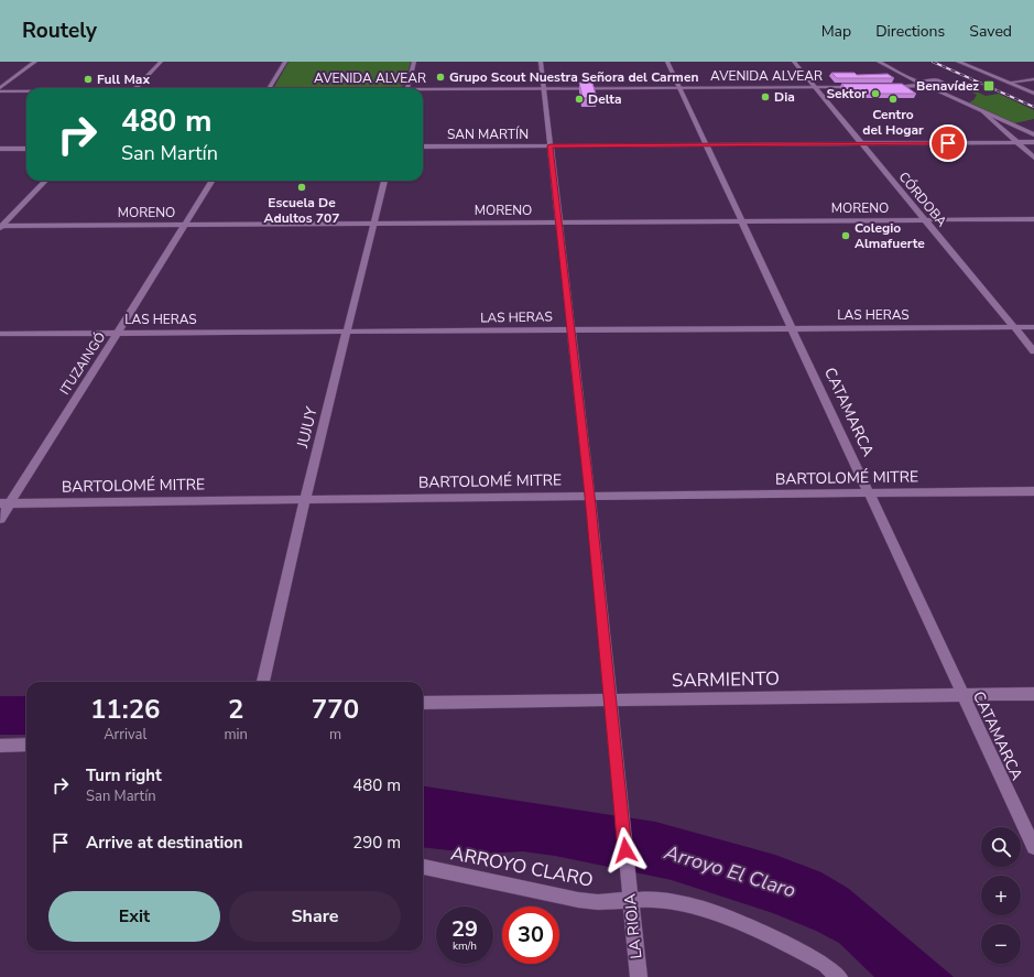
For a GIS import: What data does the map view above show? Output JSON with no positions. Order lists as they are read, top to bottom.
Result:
{
  "streets": {
    "street": [
      "AVENIDA ALVEAR",
      "SAN MARTÍN",
      "CÓRDOBA",
      "MORENO",
      "LAS HERAS",
      "ITUZAINGÓ",
      "CATAMARCA",
      "JUJUY",
      "BARTOLOMÉ MITRE",
      "SARMIENTO",
      "ARROYO CLARO",
      "LA RIOJA"
    ]
  },
  "crossings": [
    ["AVENIDA ALVEAR", "CÓRDOBA"],
    ["AVENIDA ALVEAR", "CATAMARCA"],
    ["AVENIDA ALVEAR", "LA RIOJA"],
    ["SAN MARTÍN", "CÓRDOBA"],
    ["SAN MARTÍN", "CATAMARCA"],
    ["SAN MARTÍN", "LA RIOJA"],
    ["CÓRDOBA", "MORENO"],
    ["CÓRDOBA", "LAS HERAS"],
    ["MORENO", "ITUZAINGÓ"],
    ["MORENO", "CATAMARCA"],
    ["MORENO", "JUJUY"],
    ["MORENO", "LA RIOJA"],
    ["LAS HERAS", "ITUZAINGÓ"],
    ["LAS HERAS", "CATAMARCA"],
    ["LAS HERAS", "JUJUY"],
    ["LAS HERAS", "LA RIOJA"],
    ["ITUZAINGÓ", "BARTOLOMÉ MITRE"],
    ["CATAMARCA", "BARTOLOMÉ MITRE"],
    ["CATAMARCA", "SARMIENTO"],
    ["JUJUY", "BARTOLOMÉ MITRE"],
    ["BARTOLOMÉ MITRE", "LA RIOJA"],
    ["SARMIENTO", "LA RIOJA"],
    ["ARROYO CLARO", "LA RIOJA"]
  ],
  "water": ["Arroyo El Claro"],
  "places": {
    "other": [
      "Grupo Scout Nuestra Señora del Carmen",
      "Full Max",
      "Sektor",
      "Dia",
      "Delta",
      "Centro del Hogar",
      "Escuela De Adultos 707",
      "Colegio Almafuerte"
    ],
    "transit": ["Benavídez"]
  },
  "page": {
    "header": "Routely",
    "nav": ["Map", "Directions", "Saved"],
    "turn": ["480 m", "San Martín"],
    "eta": [
      "11:26",
      "Arrival",
      "2",
      "min",
      "770",
      "m"
    ],
    "list": [
      {
        "name": "Turn right",
        "note": "San Martín",
        "value": "480 m"
      },
      {
        "name": "Arrive at destination",
        "value": "290 m"
      }
    ],
    "map_buttons": ["+", "−"],
    "buttons": ["Exit", "Share"],
    "speed": "29 km/h",
    "limit": "30"
  }
}
